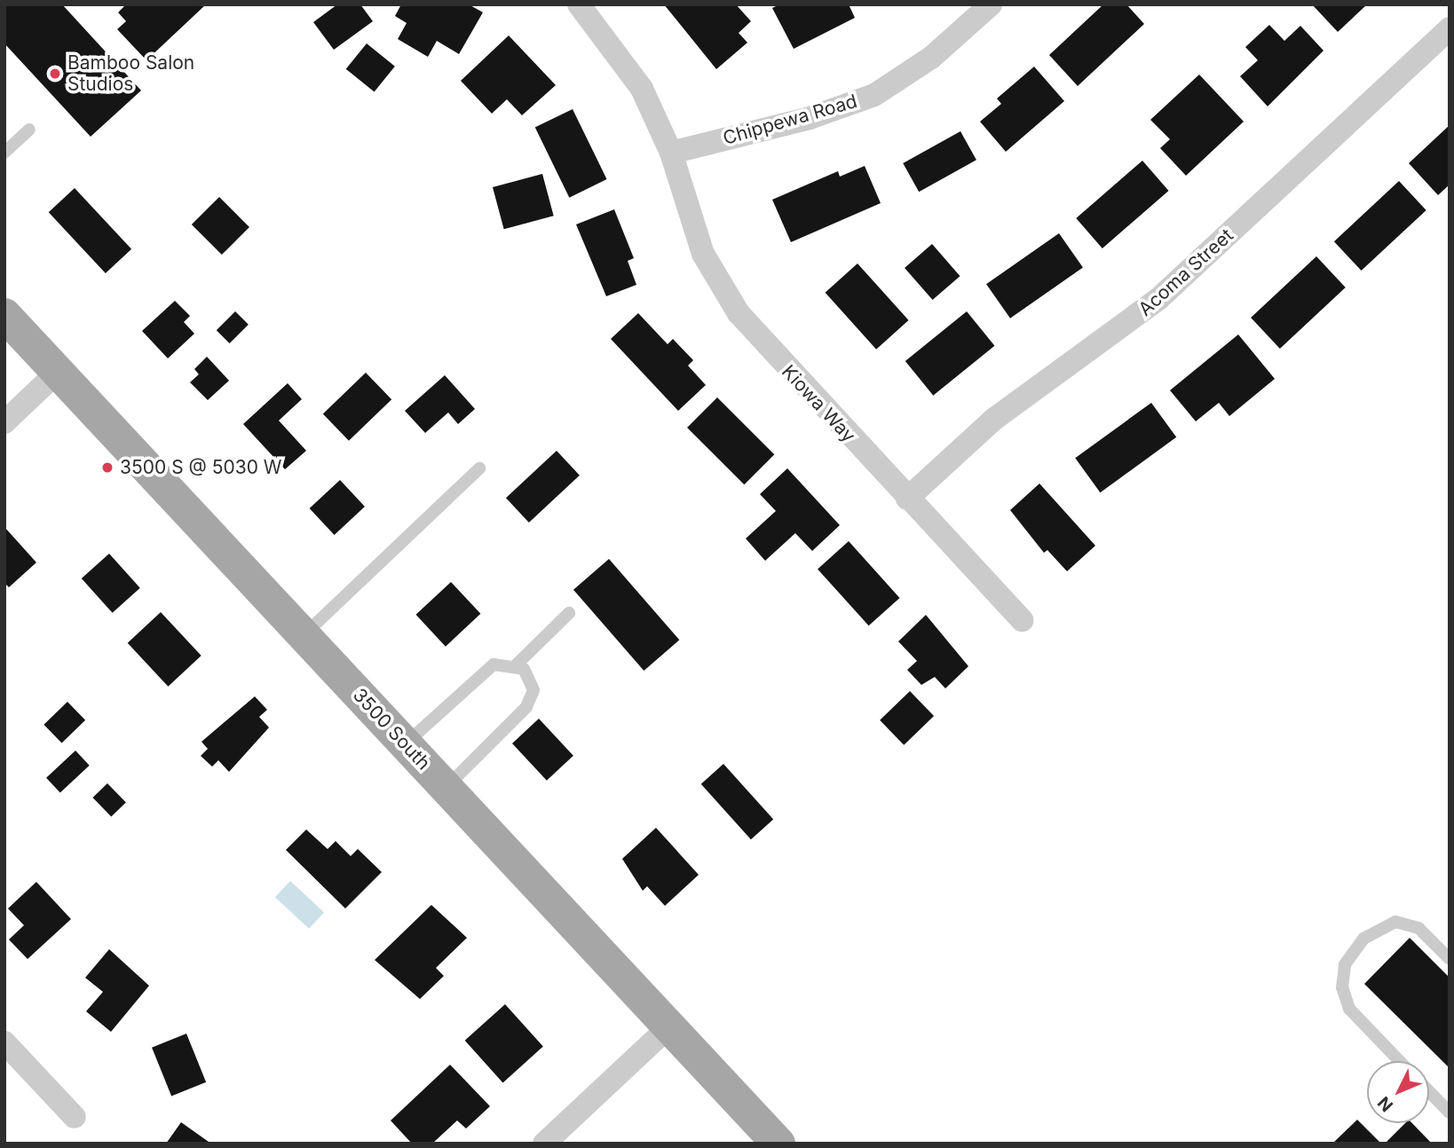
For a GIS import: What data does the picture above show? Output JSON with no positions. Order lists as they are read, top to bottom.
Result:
{
  "streets": {
    "main road": ["3500 South"],
    "street": ["Chippewa Road", "Acoma Street", "Kiowa Way"]
  },
  "crossings": [
    ["Chippewa Road", "Kiowa Way"],
    ["Acoma Street", "Kiowa Way"]
  ],
  "places": ["Bamboo Salon Studios", "3500 S @ 5030 W"],
  "north": "bottom left"
}
